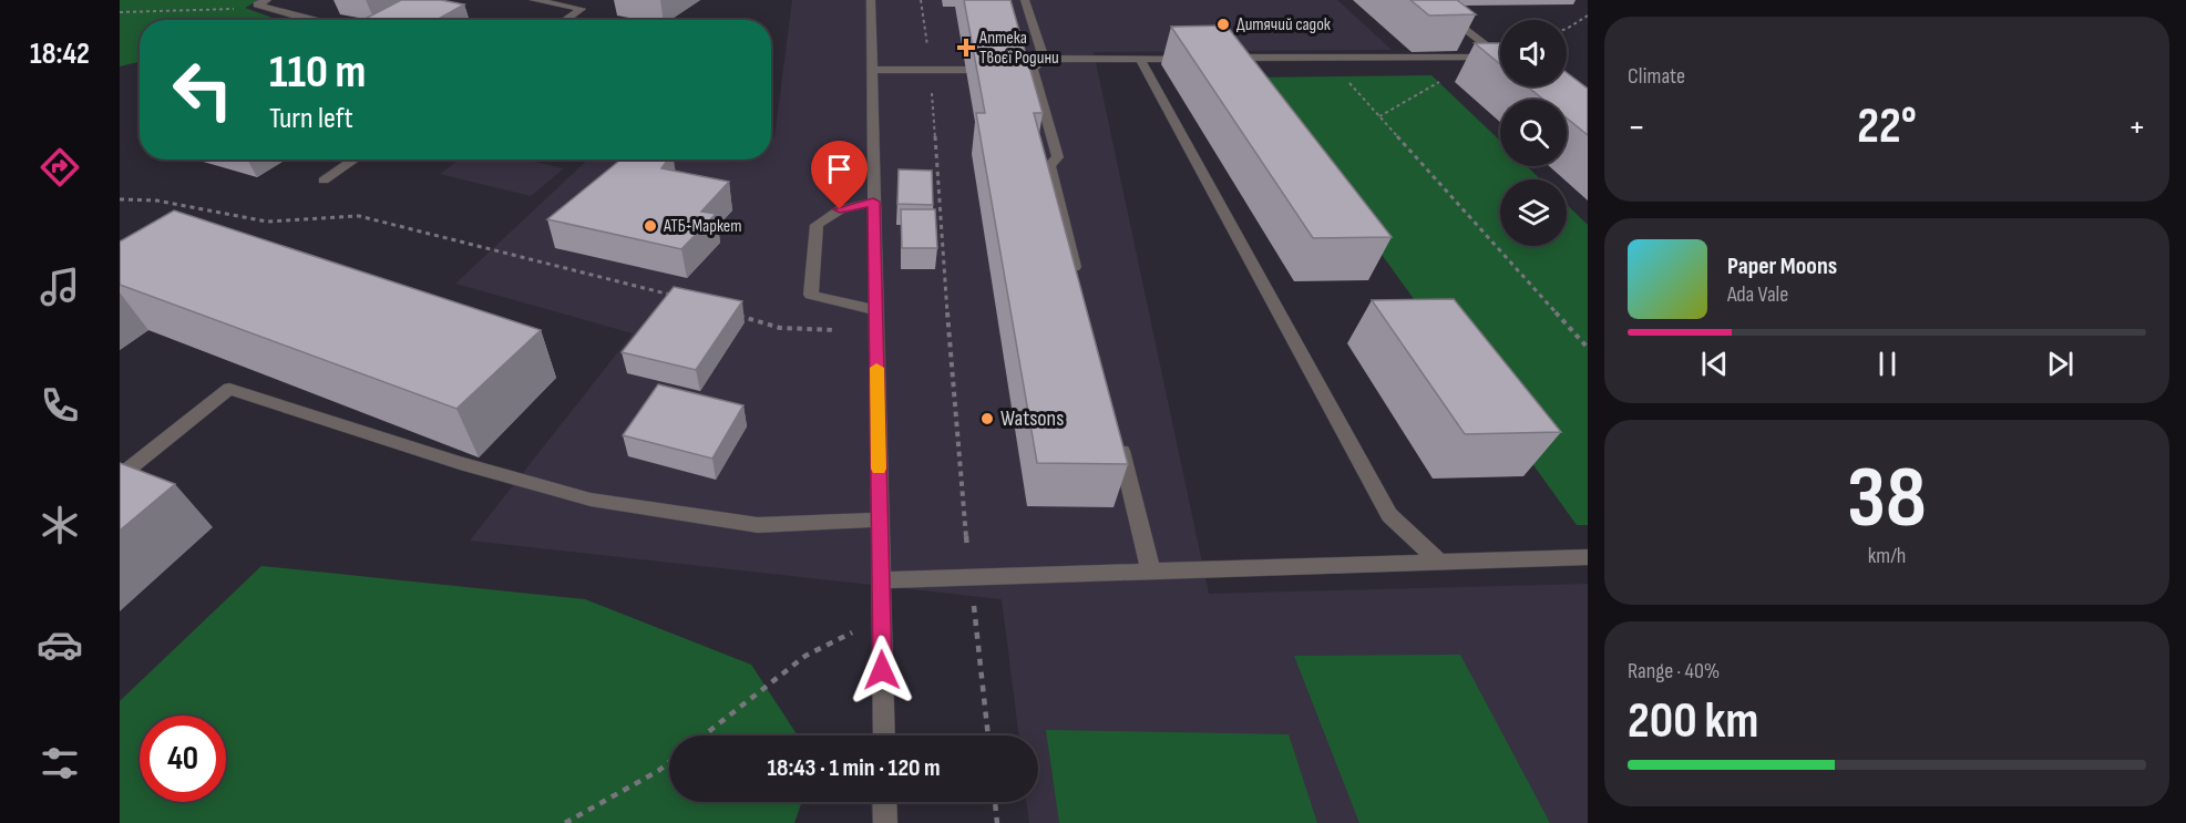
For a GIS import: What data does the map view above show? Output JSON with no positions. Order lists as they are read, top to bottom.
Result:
{
  "places": {
    "other": ["Дитячий садок", "АТБ-Маркет", "Watsons"],
    "health": ["Аптека Твоєї Родини"]
  },
  "page": {
    "tabs": "18:42",
    "tile": [
      "Climate",
      ["38", "km/h"],
      ["Range · 40%", "200 km"]
    ],
    "turn": ["110 m", "Turn left"],
    "heat": ["−", "22°", "+"],
    "song": ["Paper Moons", "Ada Vale"],
    "limit": "40",
    "trip": "18:43 · 1 min · 120 m"
  }
}
